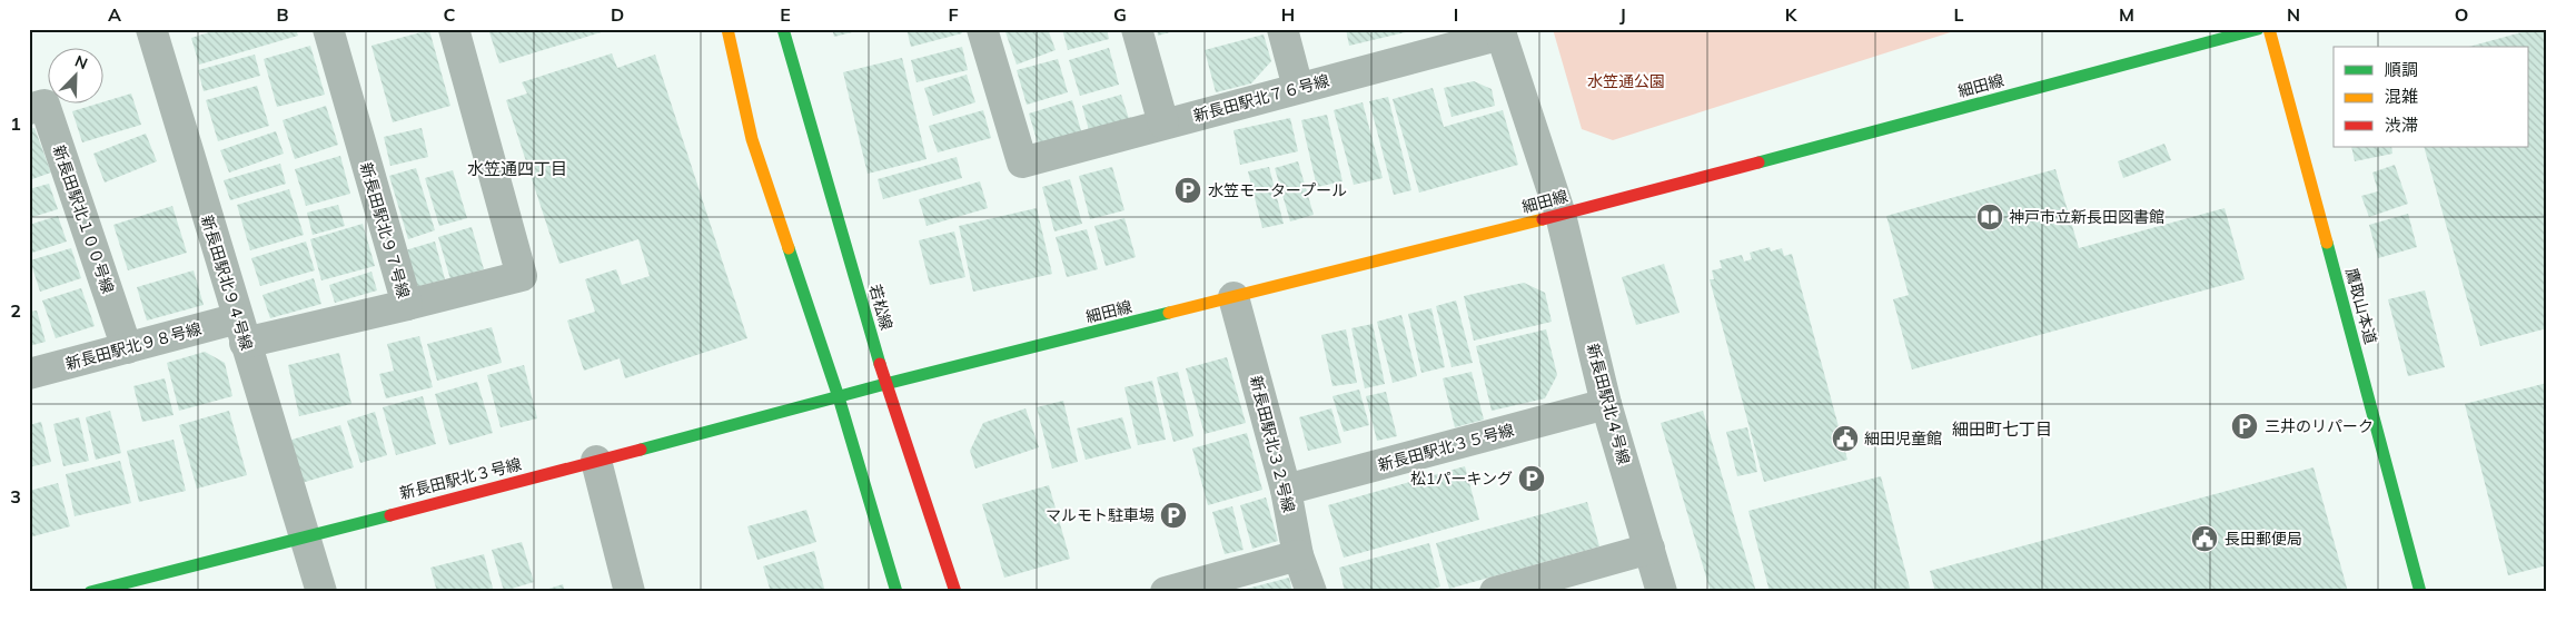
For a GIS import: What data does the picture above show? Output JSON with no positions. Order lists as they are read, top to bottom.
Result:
{
  "streets": {
    "street": [
      "細田線",
      "新長田駅北７６号線",
      "新長田駅北１００号線",
      "新長田駅北９７号線",
      "新長田駅北９４号線",
      "鷹取山本道",
      "若松線",
      "新長田駅北９８号線",
      "新長田駅北４号線",
      "新長田駅北３２号線",
      "新長田駅北３５号線",
      "新長田駅北３号線"
    ]
  },
  "crossings": [
    ["細田線", "若松線"],
    ["細田線", "新長田駅北４号線"],
    ["細田線", "新長田駅北３２号線"],
    ["細田線", "新長田駅北３号線"],
    ["新長田駅北７６号線", "新長田駅北４号線"],
    ["新長田駅北１００号線", "新長田駅北９８号線"],
    ["新長田駅北９７号線", "新長田駅北９４号線"],
    ["新長田駅北９７号線", "新長田駅北９８号線"],
    ["新長田駅北９４号線", "新長田駅北９８号線"],
    ["新長田駅北９４号線", "新長田駅北３号線"],
    ["新長田駅北４号線", "新長田駅北３５号線"],
    ["新長田駅北３２号線", "新長田駅北３５号線"]
  ],
  "districts": ["水笠通四丁目", "細田町七丁目"],
  "parks": ["水笠通公園"],
  "places": {
    "parking": [
      "水笠モータープール",
      "三井のリパーク",
      "松1パーキング",
      "マルモト駐車場"
    ],
    "library": ["神戸市立新長田図書館"],
    "public building": ["細田児童館", "長田郵便局"]
  },
  "legend": ["順調", "混雑", "渋滞"],
  "north": "top right",
  "grid": {
    "columns": [
      "A",
      "B",
      "C",
      "D",
      "E",
      "F",
      "G",
      "H",
      "I",
      "J",
      "K",
      "L",
      "M",
      "N",
      "O"
    ],
    "rows": ["1", "2", "3"]
  }
}
